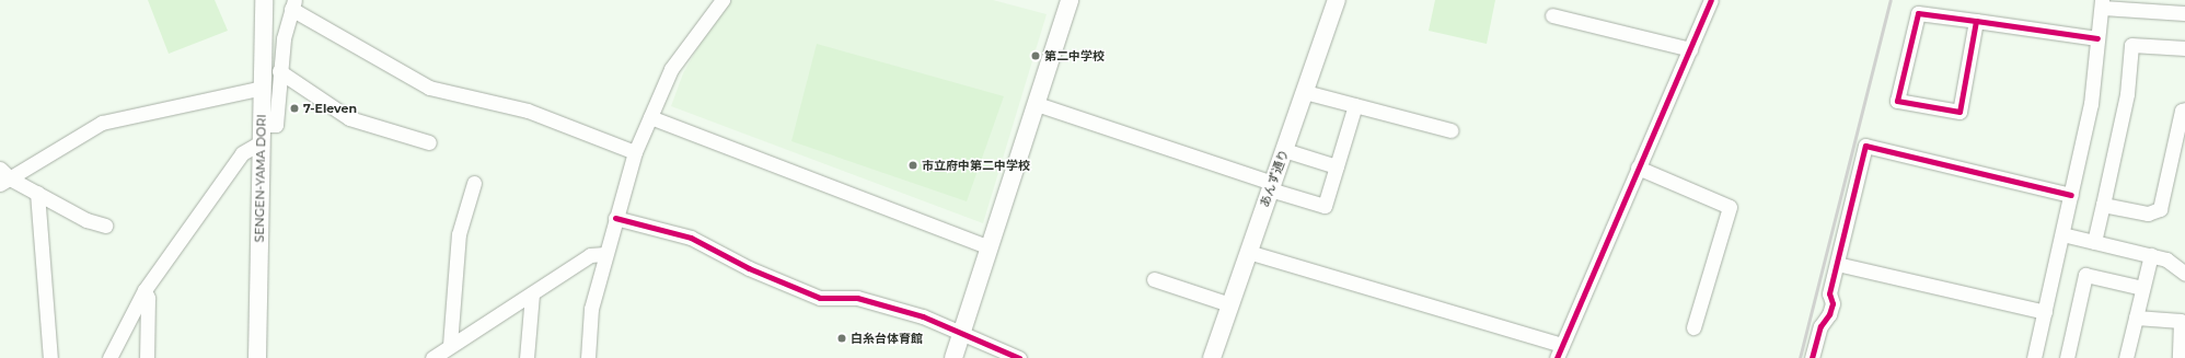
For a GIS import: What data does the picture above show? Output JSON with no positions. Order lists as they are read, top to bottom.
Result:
{
  "streets": {
    "street": ["SENGEN-YAMA DORI", "あんず通り"]
  },
  "places": [
    "第二中学校",
    "7-Eleven",
    "市立府中第二中学校",
    "白糸台体育館"
  ]
}
